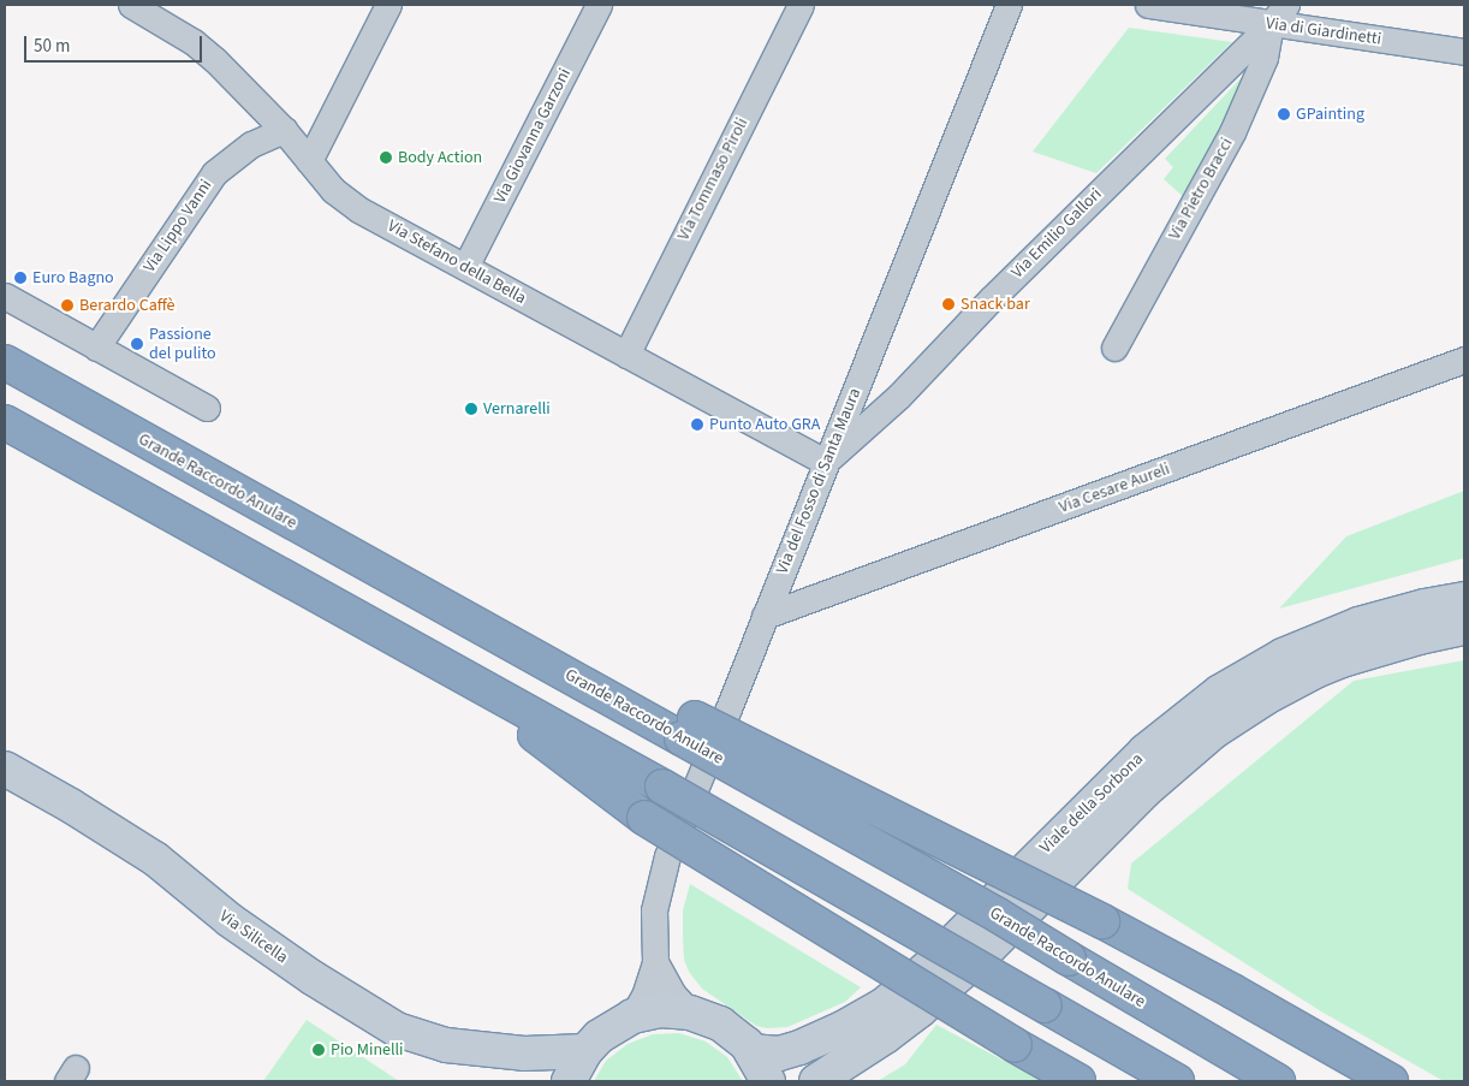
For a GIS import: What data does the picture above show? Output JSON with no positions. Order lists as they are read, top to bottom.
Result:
{
  "streets": {
    "highway": ["Grande Raccordo Anulare"],
    "street": [
      "Via di Giardinetti",
      "Via Giovanna Garzoni",
      "Via Tommaso Piroli",
      "Via Pietro Bracci",
      "Via Lippo Vanni",
      "Via Emilio Gallori",
      "Via Stefano della Bella",
      "Via del Fosso di Santa Maura",
      "Via Cesare Aureli",
      "Viale della Sorbona",
      "Via Silicella"
    ]
  },
  "crossings": [
    ["Via di Giardinetti", "Via Pietro Bracci"],
    ["Via di Giardinetti", "Via Emilio Gallori"],
    ["Via Giovanna Garzoni", "Via Stefano della Bella"],
    ["Via Tommaso Piroli", "Via Stefano della Bella"],
    ["Via Pietro Bracci", "Via Emilio Gallori"],
    ["Via Lippo Vanni", "Via Stefano della Bella"],
    ["Via Emilio Gallori", "Via Stefano della Bella"],
    ["Via Emilio Gallori", "Via del Fosso di Santa Maura"],
    ["Via Stefano della Bella", "Via del Fosso di Santa Maura"],
    ["Via del Fosso di Santa Maura", "Via Cesare Aureli"]
  ],
  "places": [
    "GPainting",
    "Body Action",
    "Euro Bagno",
    "Snack bar",
    "Berardo Caffè",
    "Passione del pulito",
    "Vernarelli",
    "Punto Auto GRA",
    "Pio Minelli"
  ],
  "scale_bar": "50 m"
}
